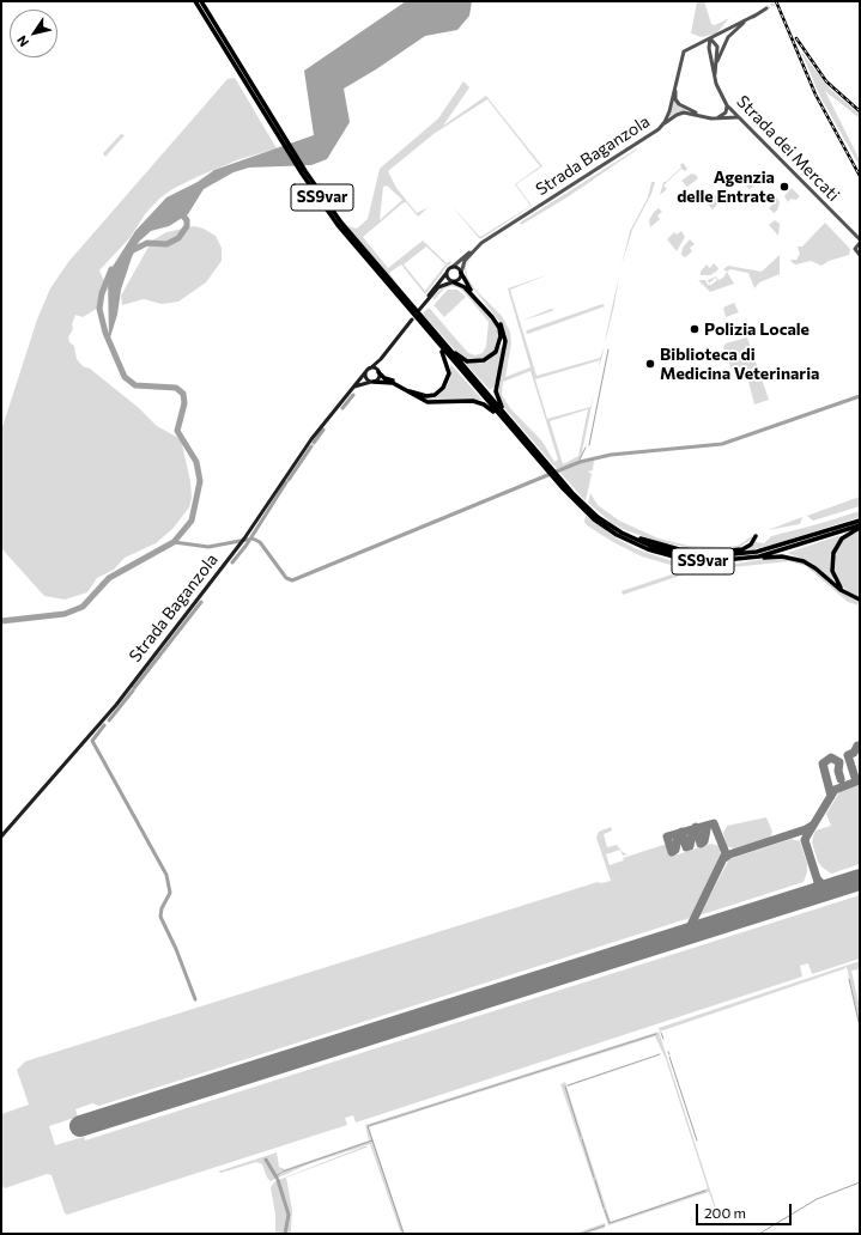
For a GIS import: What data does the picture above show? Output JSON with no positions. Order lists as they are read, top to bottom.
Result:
{
  "streets": {
    "highway": ["SS9var"],
    "main road": ["Strada Baganzola"],
    "street": ["Strada dei Mercati"]
  },
  "crossings": [
    ["Strada dei Mercati", "Strada Baganzola"]
  ],
  "places": ["Agenzia delle Entrate", "Polizia Locale", "Biblioteca di Medicina Veterinaria"],
  "scale_bar": "200 m",
  "north": "bottom left"
}
